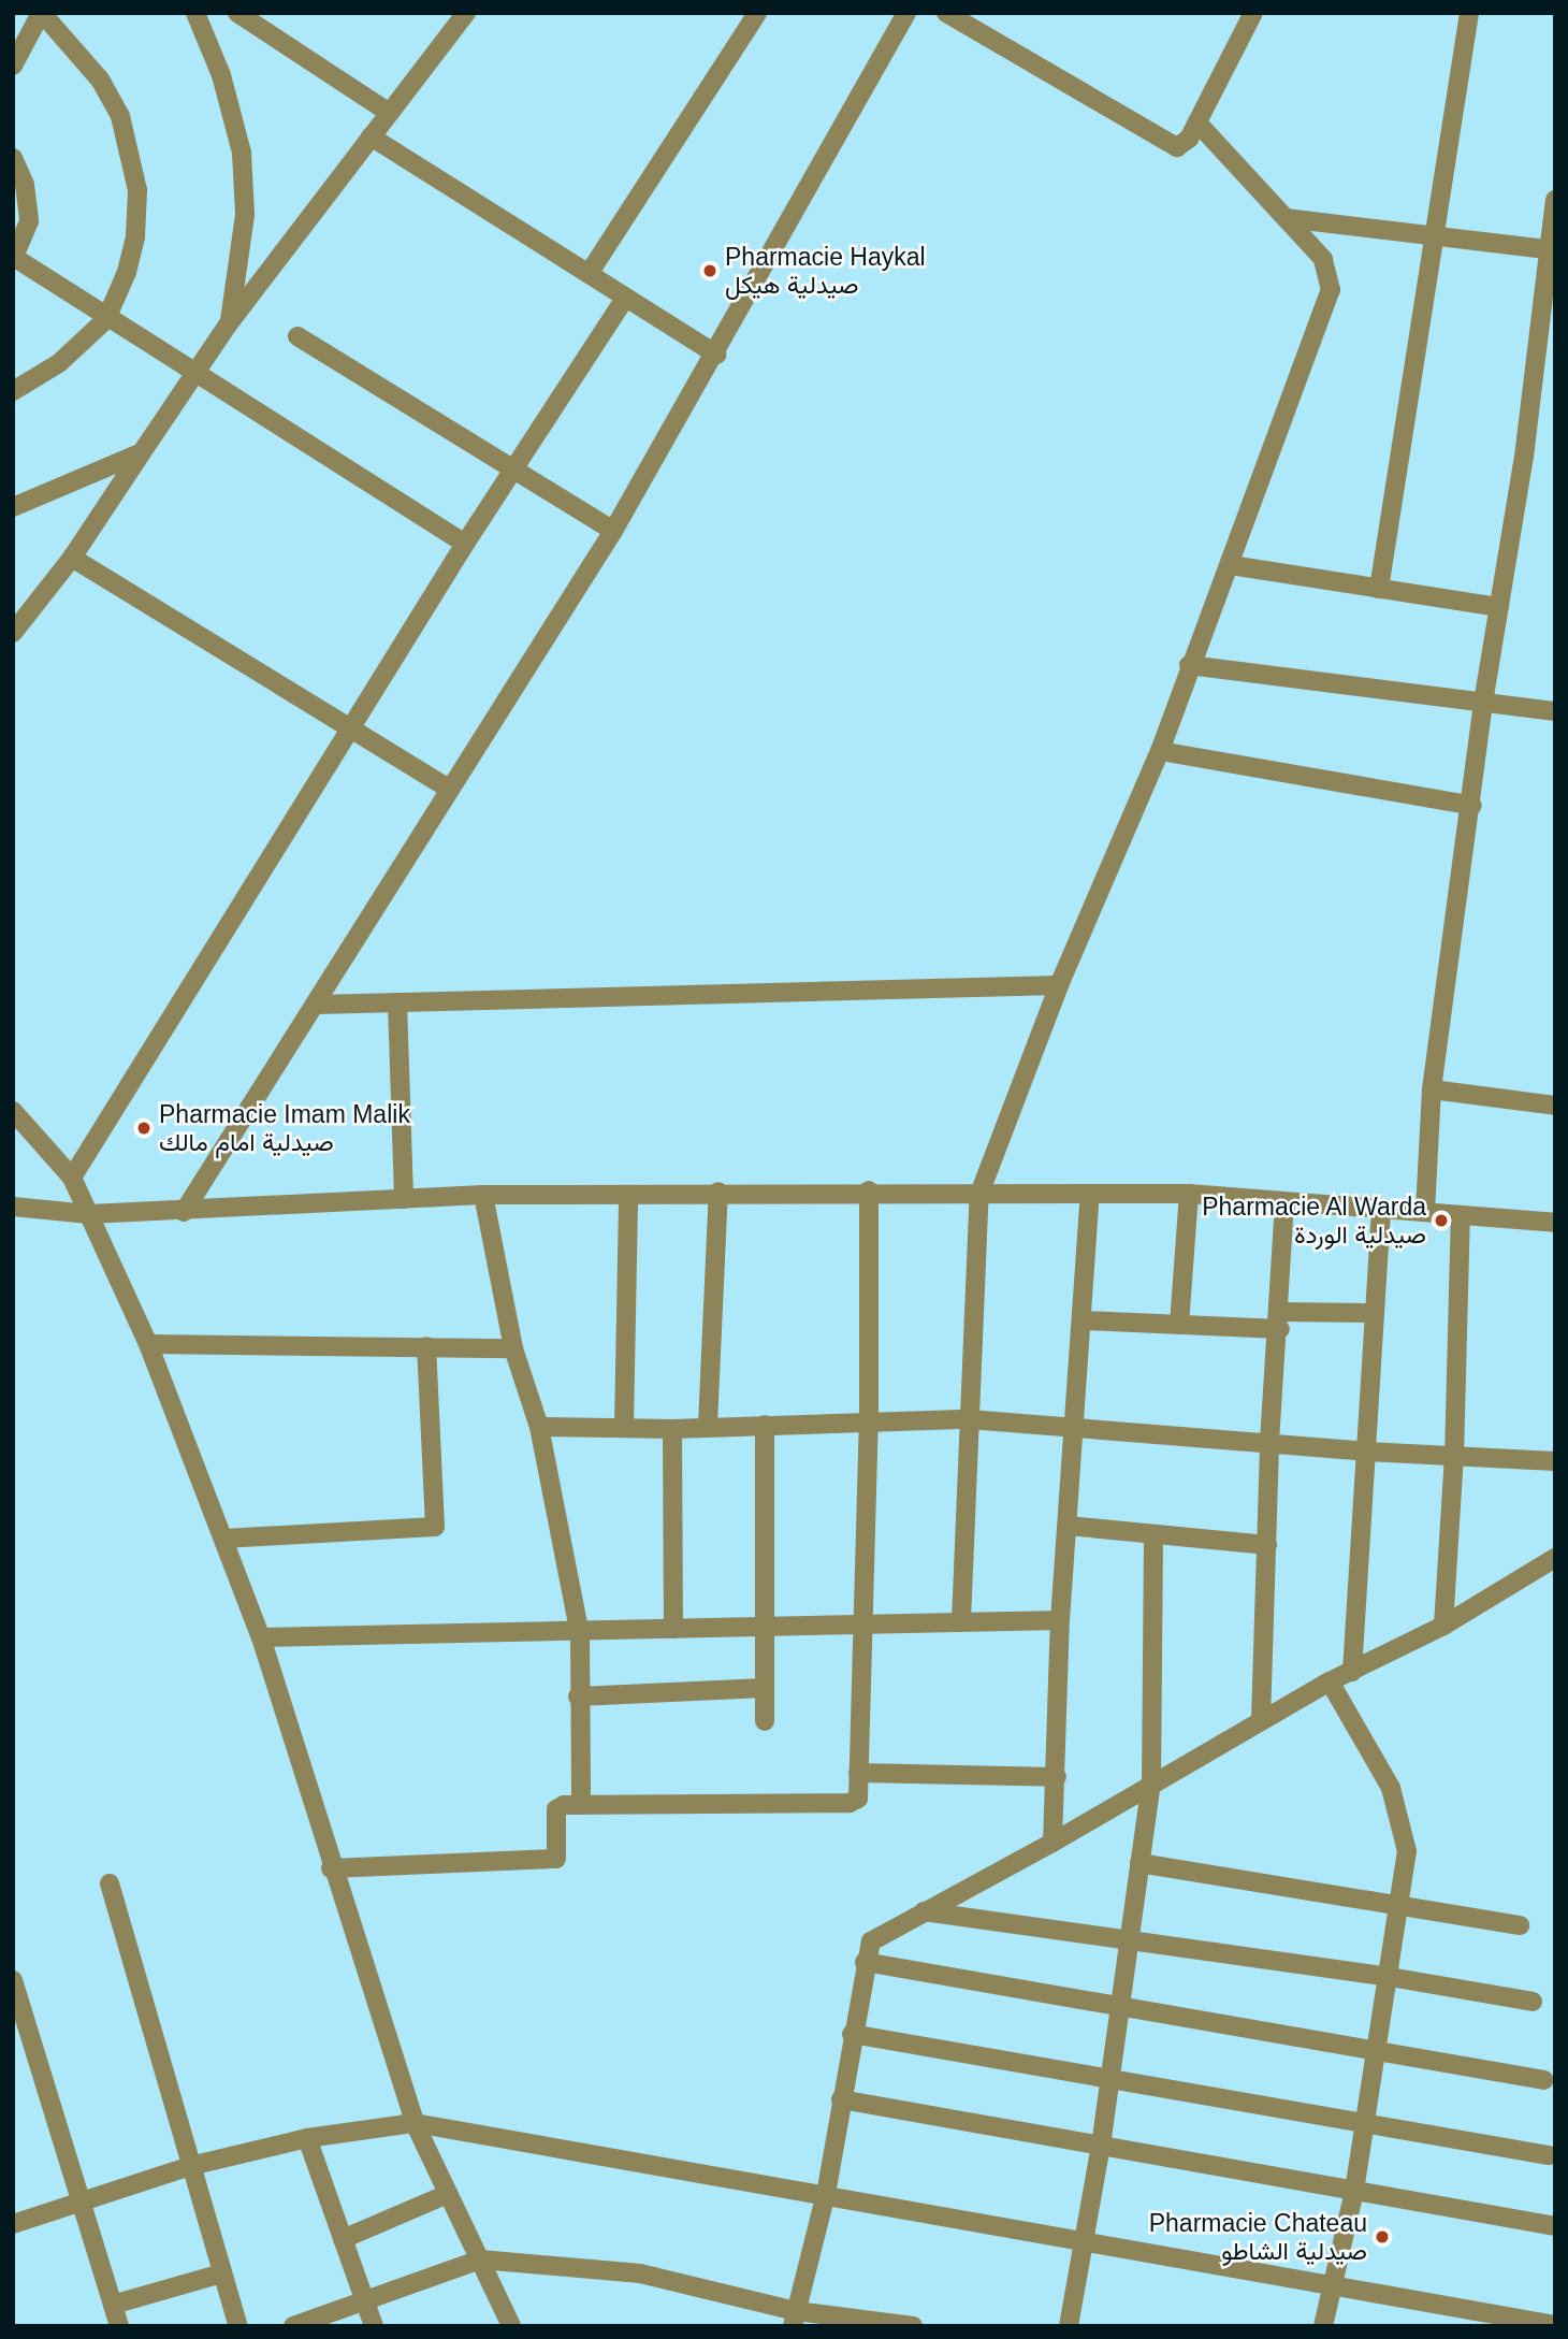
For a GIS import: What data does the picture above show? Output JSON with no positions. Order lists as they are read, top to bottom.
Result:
{
  "places": [
    "Pharmacie Haykal صيدلية هيكل",
    "Pharmacie Imam Malik صيدلية امام مالك",
    "Pharmacie Al Warda صيدلية الوردة",
    "Pharmacie Chateau صيدلية الشاطو"
  ]
}
